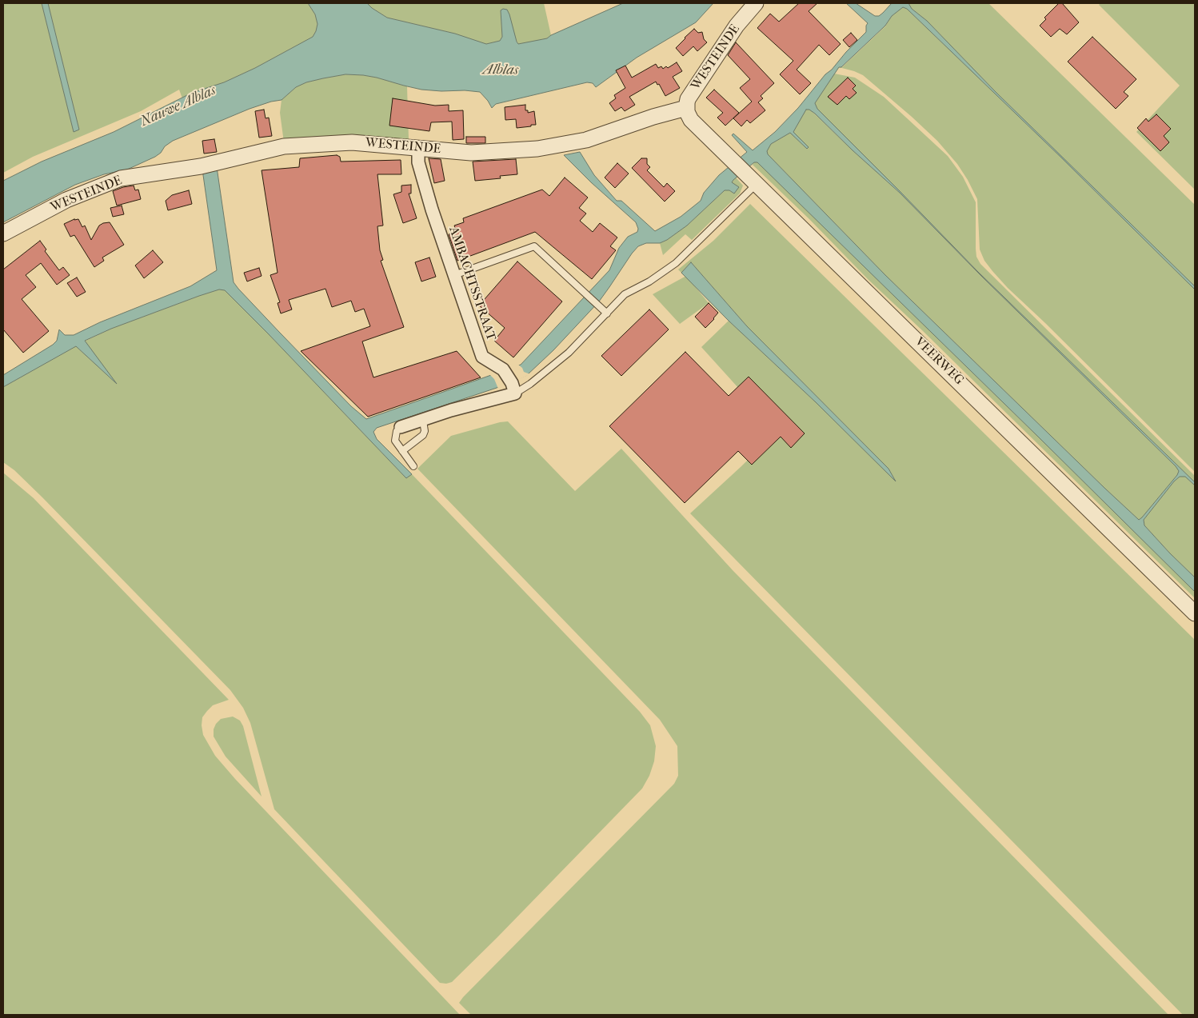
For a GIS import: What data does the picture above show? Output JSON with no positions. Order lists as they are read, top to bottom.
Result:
{
  "streets": {
    "street": ["WESTEINDE", "AMBACHTSSTRAAT", "VEERWEG"]
  },
  "crossings": [
    ["WESTEINDE", "AMBACHTSSTRAAT"],
    ["WESTEINDE", "VEERWEG"]
  ],
  "water": ["Alblas", "Nauwe Alblas"]
}
